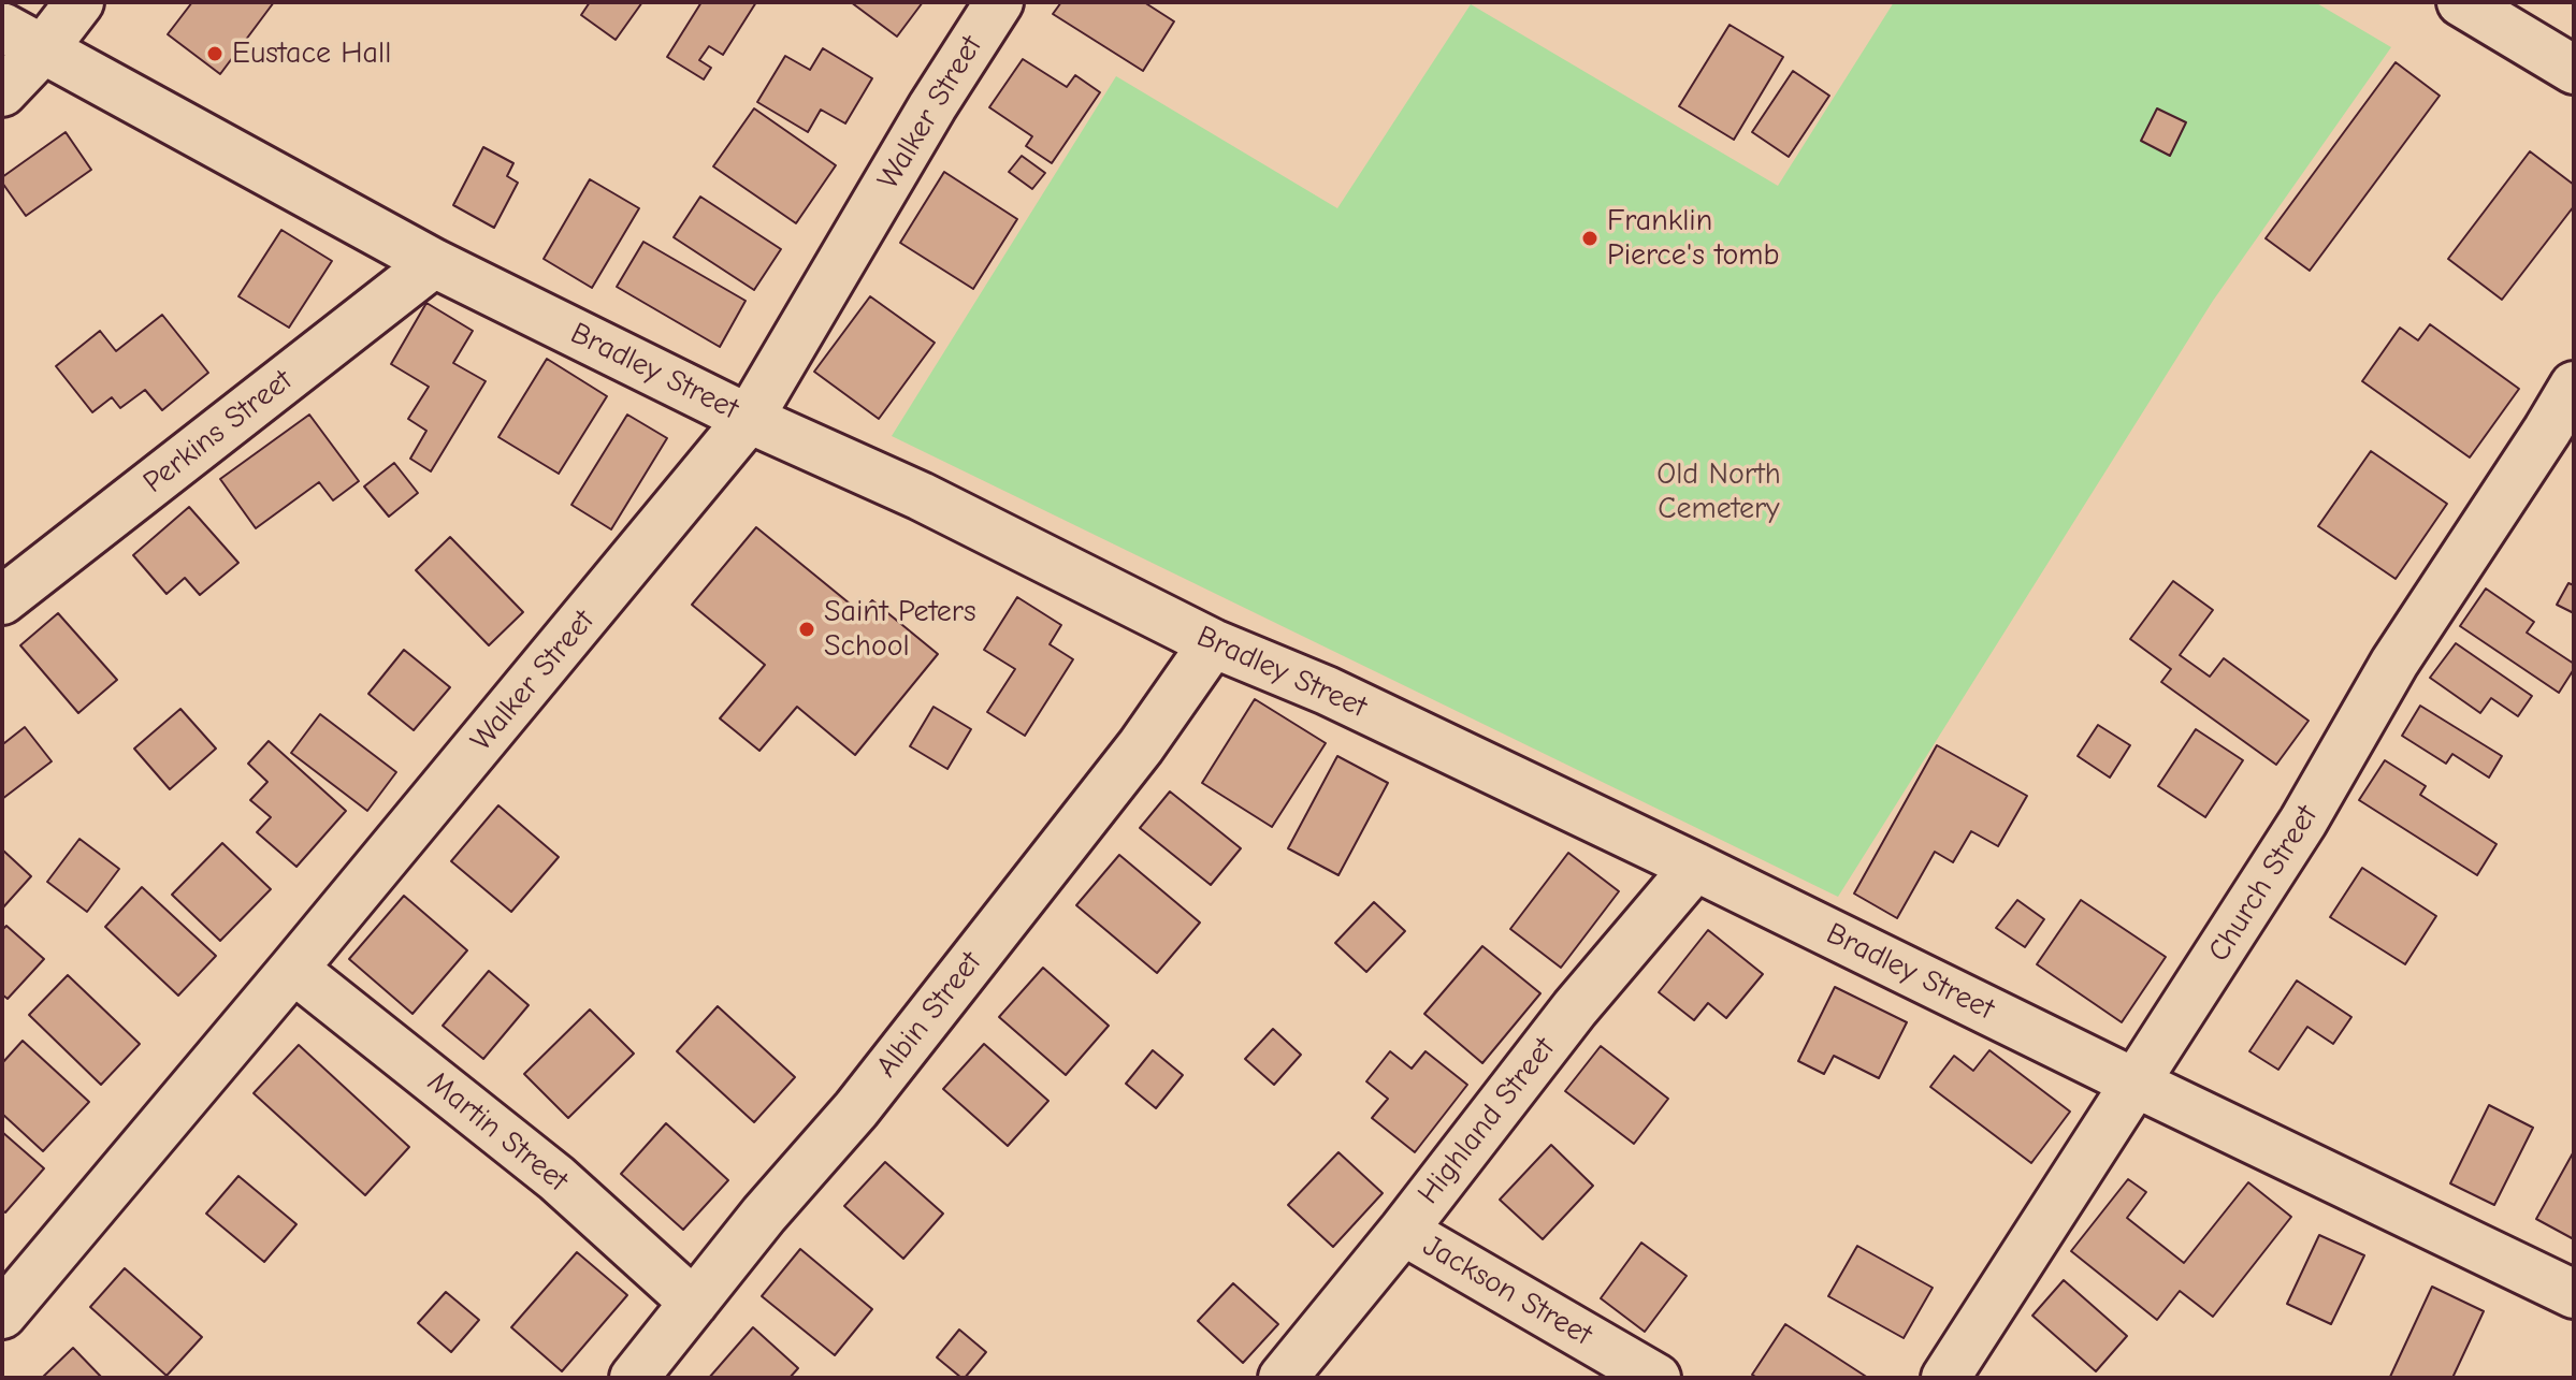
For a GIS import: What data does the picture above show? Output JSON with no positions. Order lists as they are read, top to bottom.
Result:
{
  "streets": {
    "street": [
      "Walker Street",
      "Bradley Street",
      "Perkins Street",
      "Church Street",
      "Albin Street",
      "Highland Street",
      "Martin Street",
      "Jackson Street"
    ]
  },
  "crossings": [
    ["Walker Street", "Bradley Street"],
    ["Walker Street", "Martin Street"],
    ["Bradley Street", "Perkins Street"],
    ["Bradley Street", "Church Street"],
    ["Bradley Street", "Albin Street"],
    ["Bradley Street", "Highland Street"],
    ["Albin Street", "Martin Street"],
    ["Highland Street", "Jackson Street"]
  ],
  "parks": ["Old North Cemetery"],
  "places": ["Eustace Hall", "Franklin Pierce's tomb", "Saint Peters School"]
}
